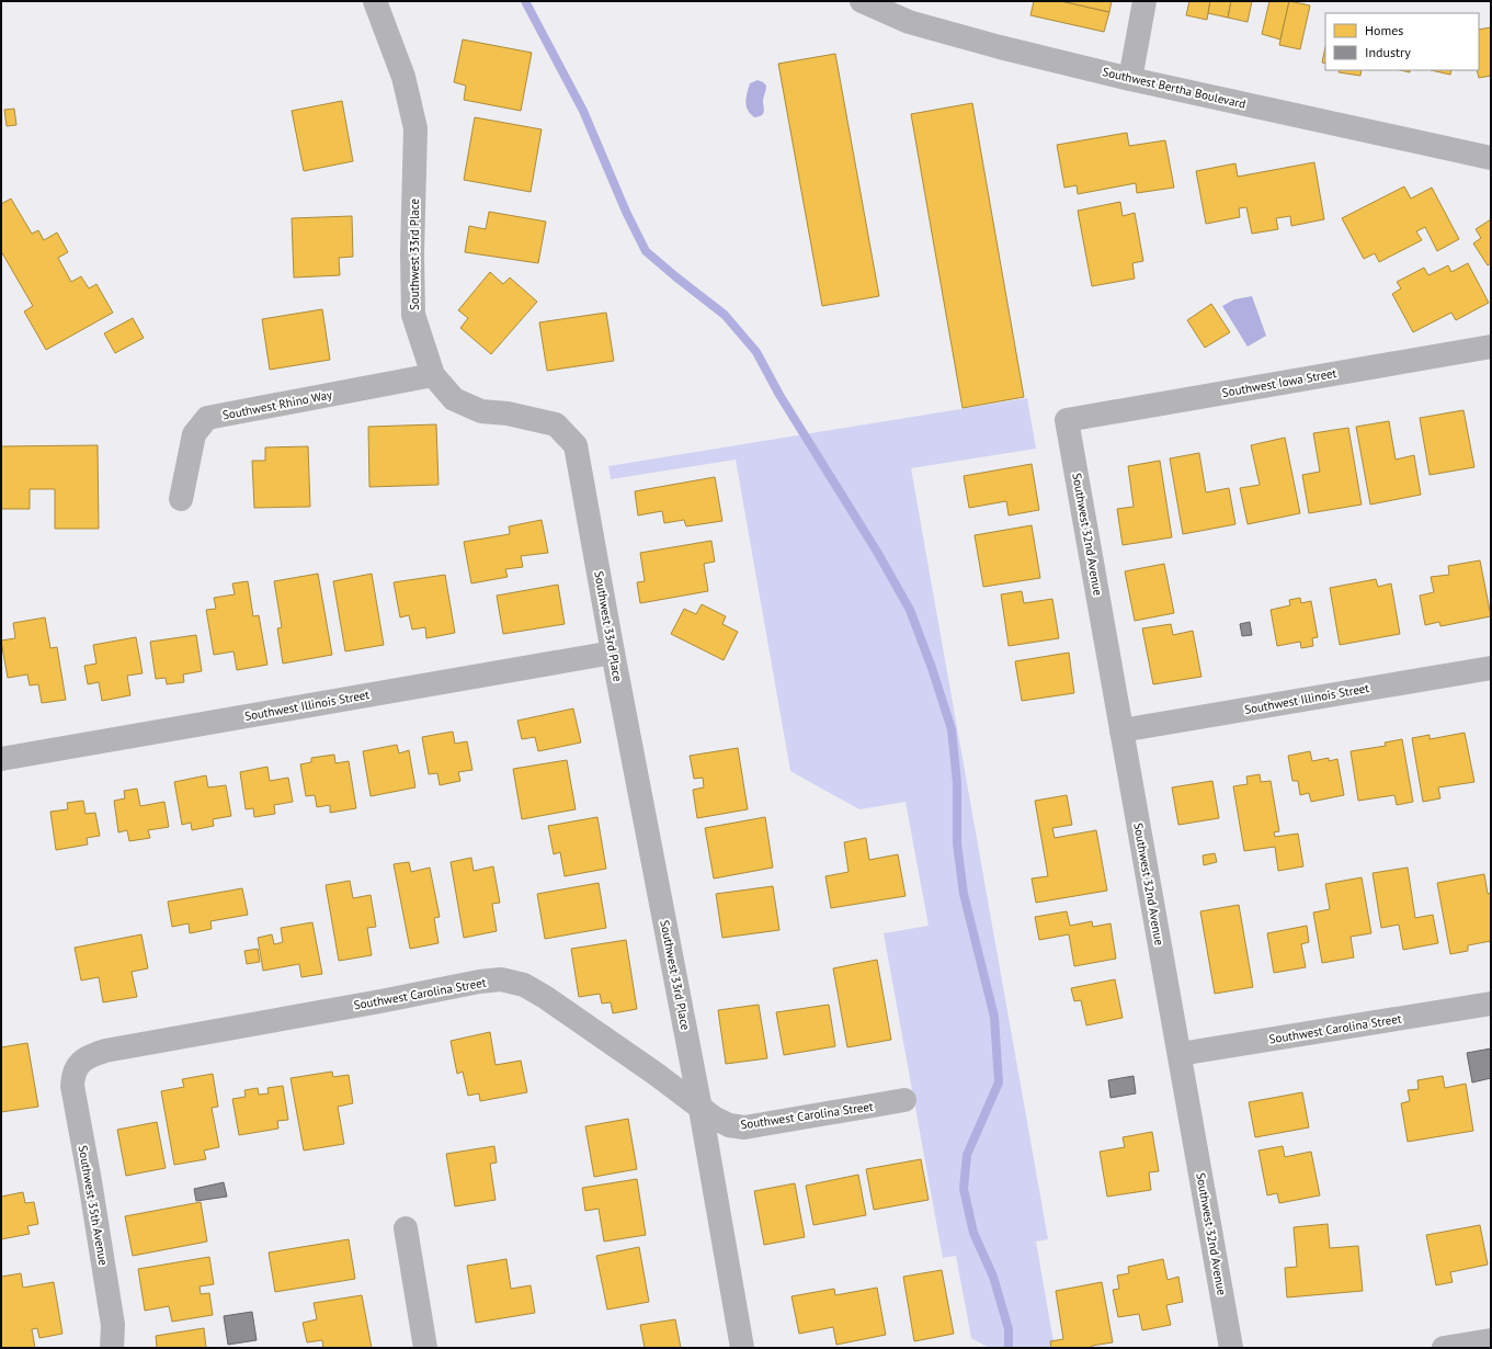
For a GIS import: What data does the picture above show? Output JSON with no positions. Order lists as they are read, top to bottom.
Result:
{
  "streets": {
    "street": [
      "Southwest Bertha Boulevard",
      "Southwest 33rd Place",
      "Southwest Iowa Street",
      "Southwest Rhino Way",
      "Southwest 32nd Avenue",
      "Southwest Illinois Street",
      "Southwest Carolina Street",
      "Southwest 35th Avenue"
    ]
  },
  "crossings": [
    ["Southwest 33rd Place", "Southwest Rhino Way"],
    ["Southwest 33rd Place", "Southwest Illinois Street"],
    ["Southwest 33rd Place", "Southwest Carolina Street"],
    ["Southwest Iowa Street", "Southwest 32nd Avenue"],
    ["Southwest 32nd Avenue", "Southwest Illinois Street"],
    ["Southwest 32nd Avenue", "Southwest Carolina Street"],
    ["Southwest Carolina Street", "Southwest 35th Avenue"]
  ],
  "legend": ["Homes", "Industry"]
}
